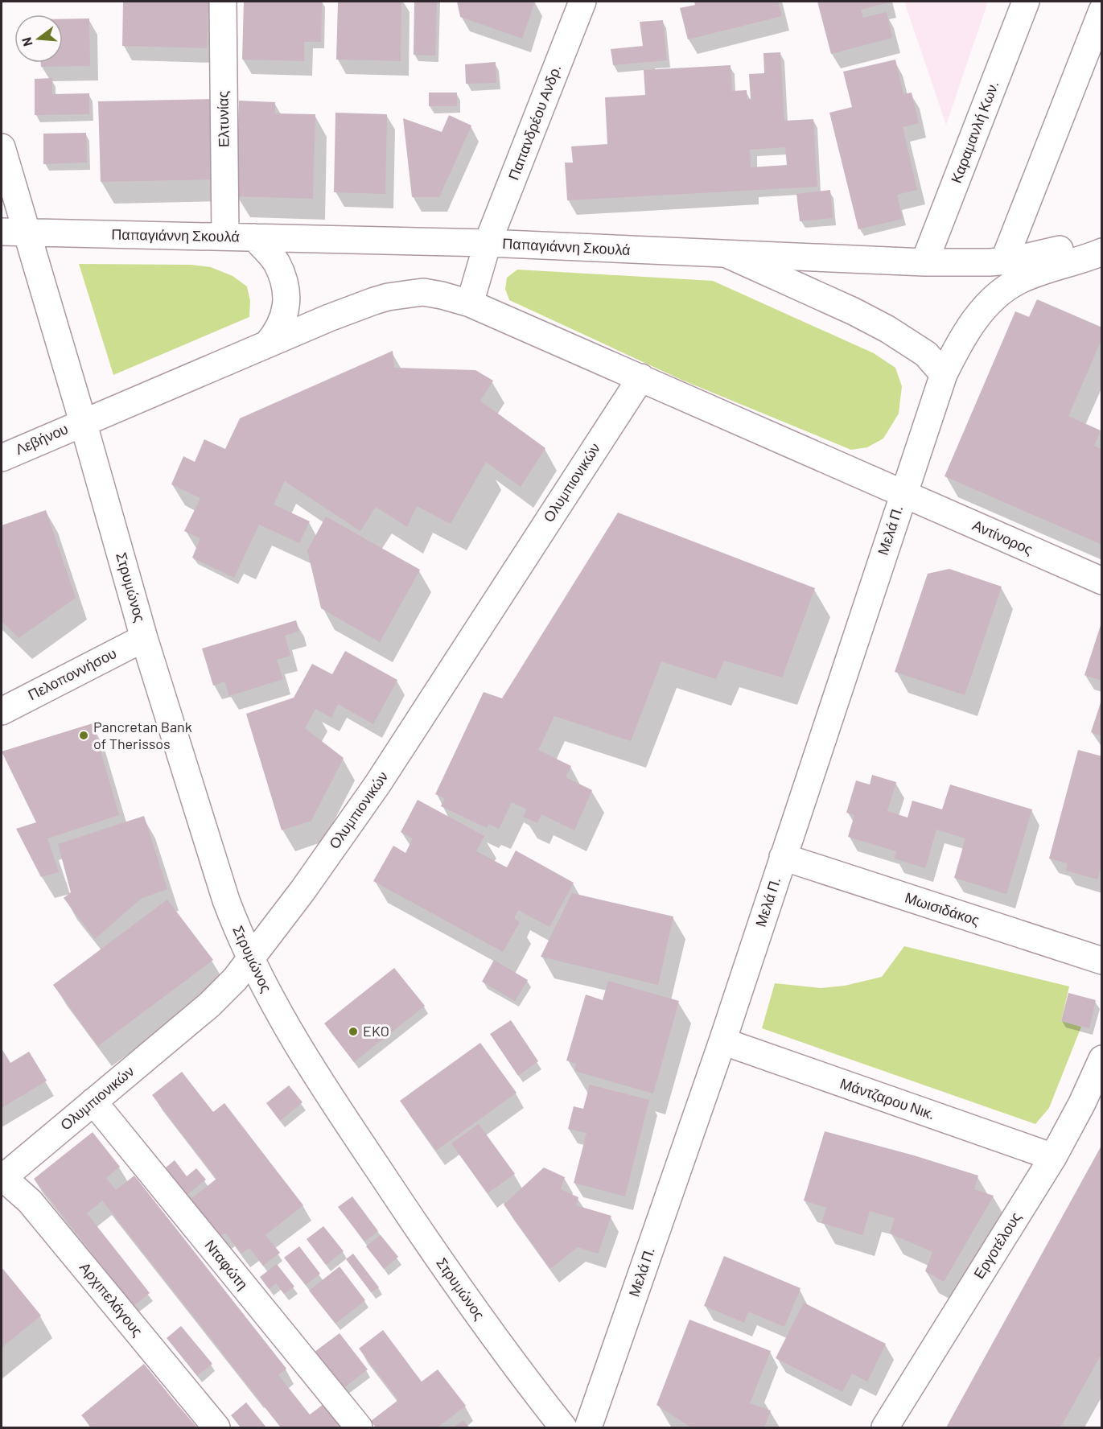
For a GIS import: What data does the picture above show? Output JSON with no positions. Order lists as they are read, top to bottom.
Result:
{
  "streets": {
    "street": [
      "Ελτυνίας",
      "Παπανδρέου Ανδρ.",
      "Καραμανλή Κων.",
      "Παπαγιάννη Σκουλά",
      "Λεβήνου",
      "Ολυμπιονικών",
      "Μελά Π.",
      "Αντίνορος",
      "Στρυμώνος",
      "Πελοποννήσου",
      "Μωισιδάκος",
      "Μάντζαρου Νικ.",
      "Εργοτέλους",
      "Νταφώτη",
      "Αρχιπελάγους"
    ]
  },
  "crossings": [
    ["Ελτυνίας", "Παπαγιάννη Σκουλά"],
    ["Παπανδρέου Ανδρ.", "Παπαγιάννη Σκουλά"],
    ["Παπανδρέου Ανδρ.", "Λεβήνου"],
    ["Παπανδρέου Ανδρ.", "Αντίνορος"],
    ["Καραμανλή Κων.", "Παπαγιάννη Σκουλά"],
    ["Παπαγιάννη Σκουλά", "Στρυμώνος"],
    ["Λεβήνου", "Αντίνορος"],
    ["Λεβήνου", "Στρυμώνος"],
    ["Ολυμπιονικών", "Αντίνορος"],
    ["Ολυμπιονικών", "Στρυμώνος"],
    ["Ολυμπιονικών", "Νταφώτη"],
    ["Ολυμπιονικών", "Αρχιπελάγους"],
    ["Μελά Π.", "Αντίνορος"],
    ["Μελά Π.", "Μωισιδάκος"],
    ["Μελά Π.", "Μάντζαρου Νικ."],
    ["Στρυμώνος", "Πελοποννήσου"],
    ["Μάντζαρου Νικ.", "Εργοτέλους"]
  ],
  "places": ["Pancretan Bank of Therissos", "EKO"],
  "north": "left"
}
